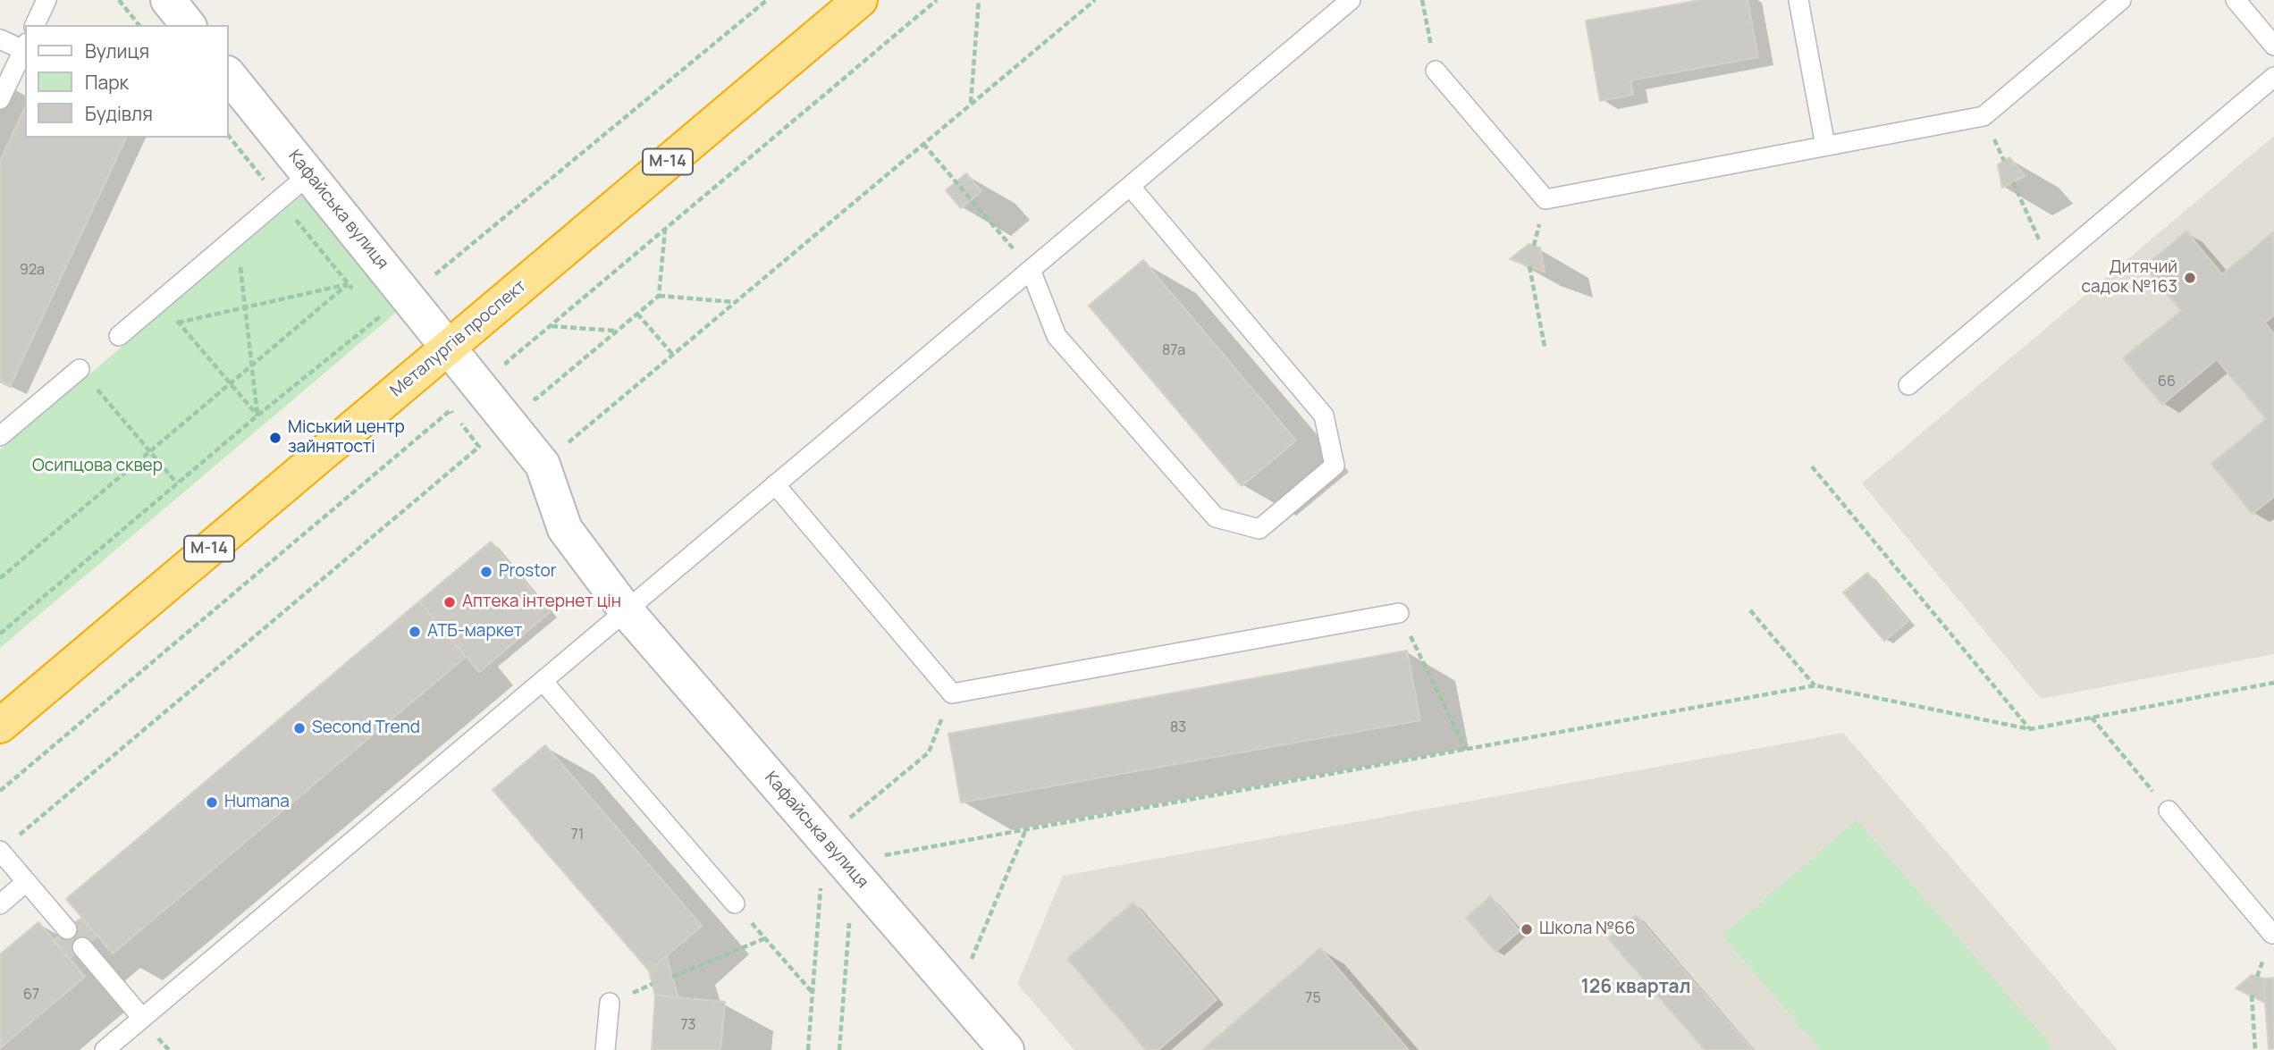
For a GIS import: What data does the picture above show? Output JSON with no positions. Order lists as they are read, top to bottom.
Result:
{
  "streets": {
    "highway": ["М-14", "Металургів проспект"],
    "street": ["Кафайська вулиця"]
  },
  "crossings": [
    ["Кафайська вулиця", "Металургів проспект"]
  ],
  "districts": ["126 квартал"],
  "parks": ["Осипцова сквер"],
  "places": [
    "Дитячий садок №163",
    "Міський центр зайнятості",
    "Prostor",
    "Аптека інтернет цін",
    "АТБ-маркет",
    "Second Trend",
    "Humana",
    "Школа №66"
  ],
  "house_numbers": [
    "92а",
    "87а",
    "66",
    "83",
    "71",
    "67",
    "75",
    "73"
  ],
  "legend": ["Вулиця", "Парк", "Будівля"]
}
